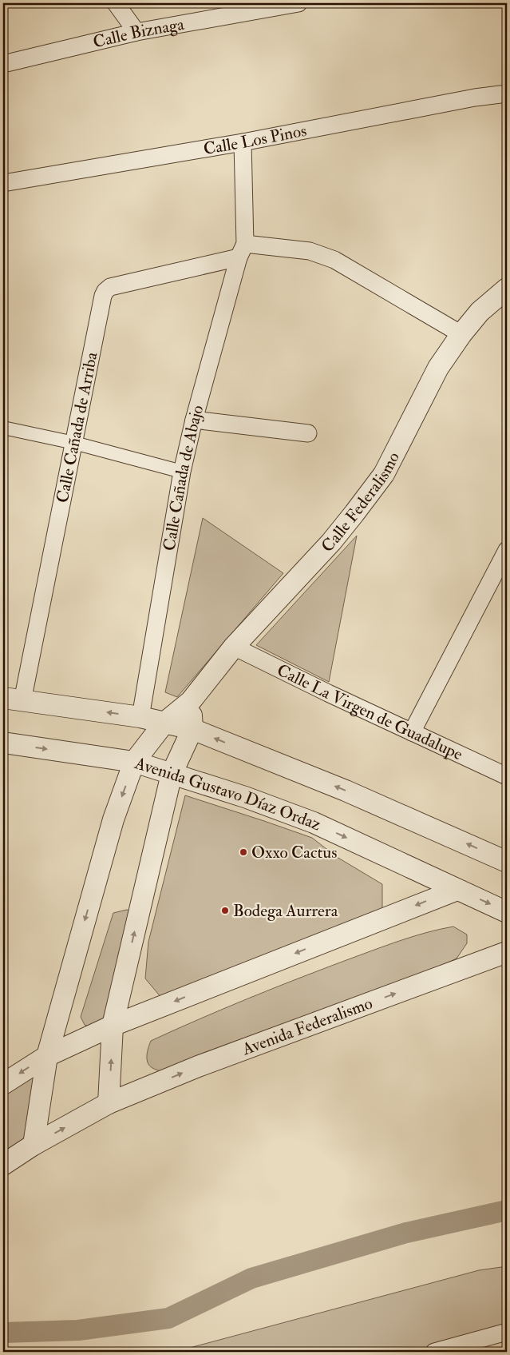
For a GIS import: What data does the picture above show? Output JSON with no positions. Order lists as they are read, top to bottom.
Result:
{
  "streets": {
    "street": [
      "Calle Biznaga",
      "Calle Los Pinos",
      "Calle Cañada de Arriba",
      "Calle Cañada de Abajo",
      "Calle Federalismo",
      "Calle La Virgen de Guadalupe",
      "Avenida Gustavo Díaz Ordaz",
      "Avenida Federalismo"
    ]
  },
  "crossings": [
    ["Calle Los Pinos", "Calle Cañada de Abajo"],
    ["Calle Cañada de Arriba", "Calle Cañada de Abajo"],
    ["Calle Federalismo", "Calle La Virgen de Guadalupe"]
  ],
  "places": ["Oxxo Cactus", "Bodega Aurrera"]
}
